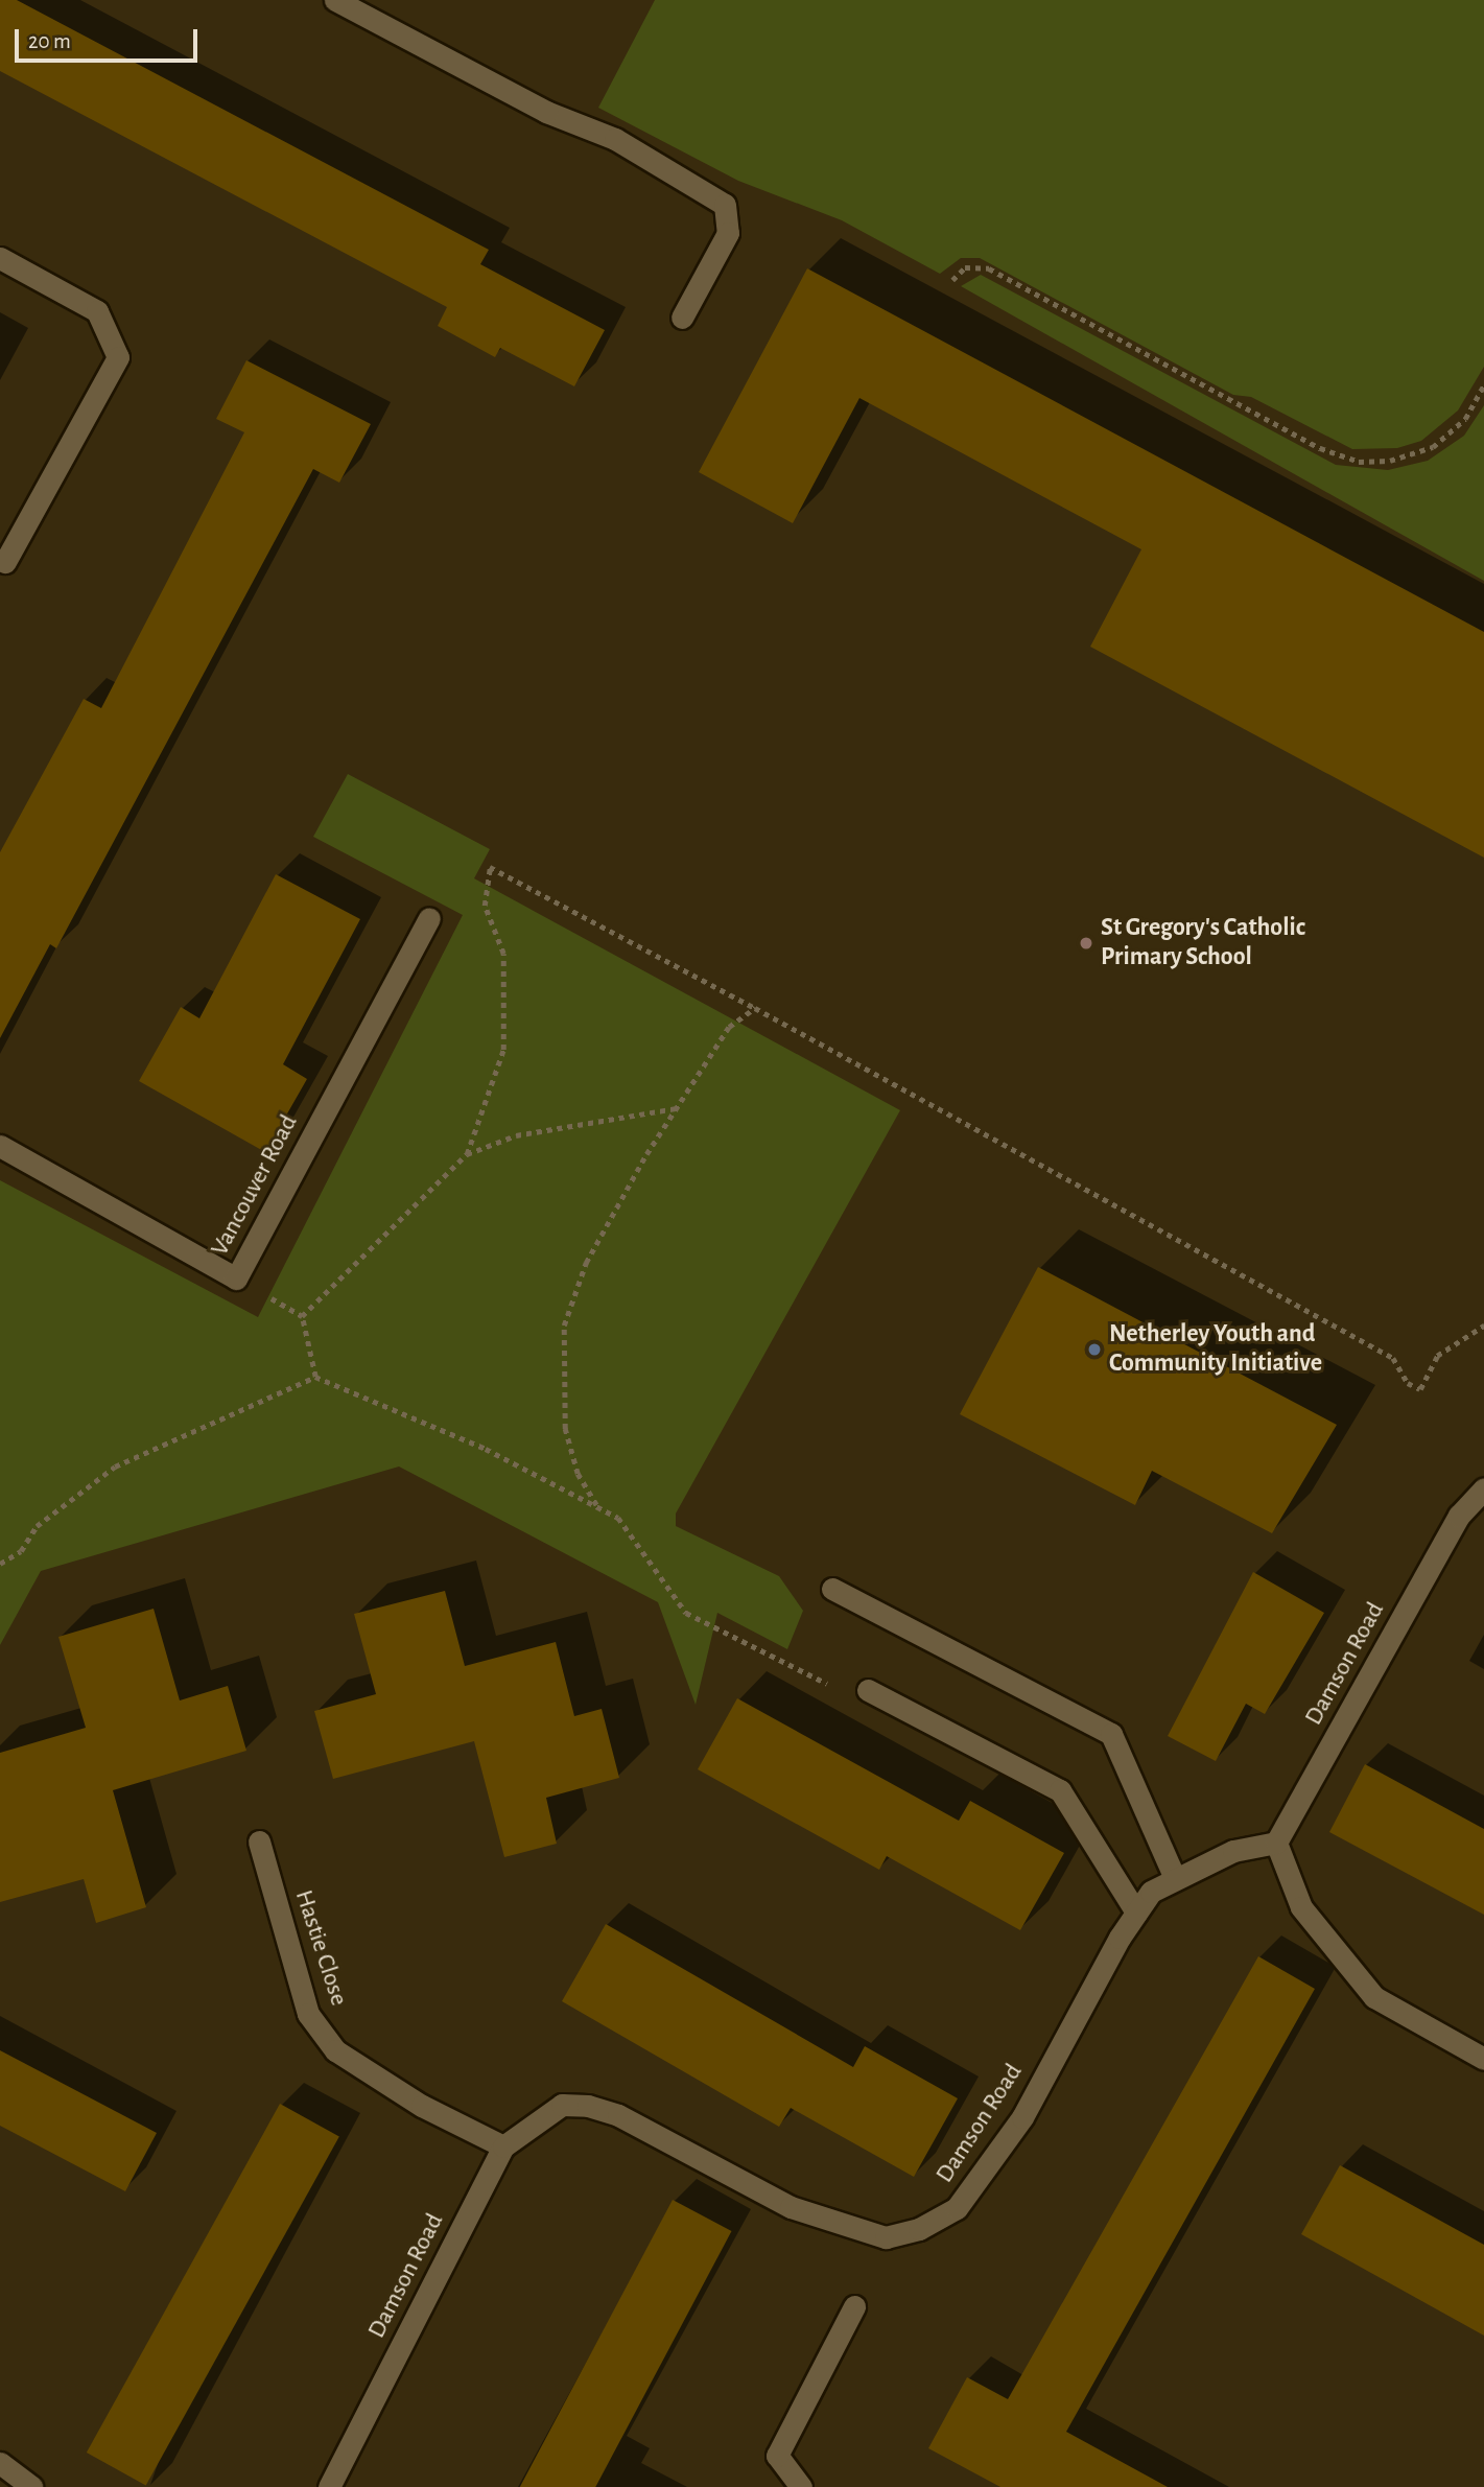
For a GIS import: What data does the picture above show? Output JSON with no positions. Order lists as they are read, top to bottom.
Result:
{
  "streets": {
    "street": ["Vancouver Road", "Damson Road", "Hastie Close"]
  },
  "crossings": [
    ["Damson Road", "Hastie Close"]
  ],
  "places": ["St Gregory's Catholic Primary School", "Netherley Youth and Community Initiative"],
  "scale_bar": "20 m"
}
